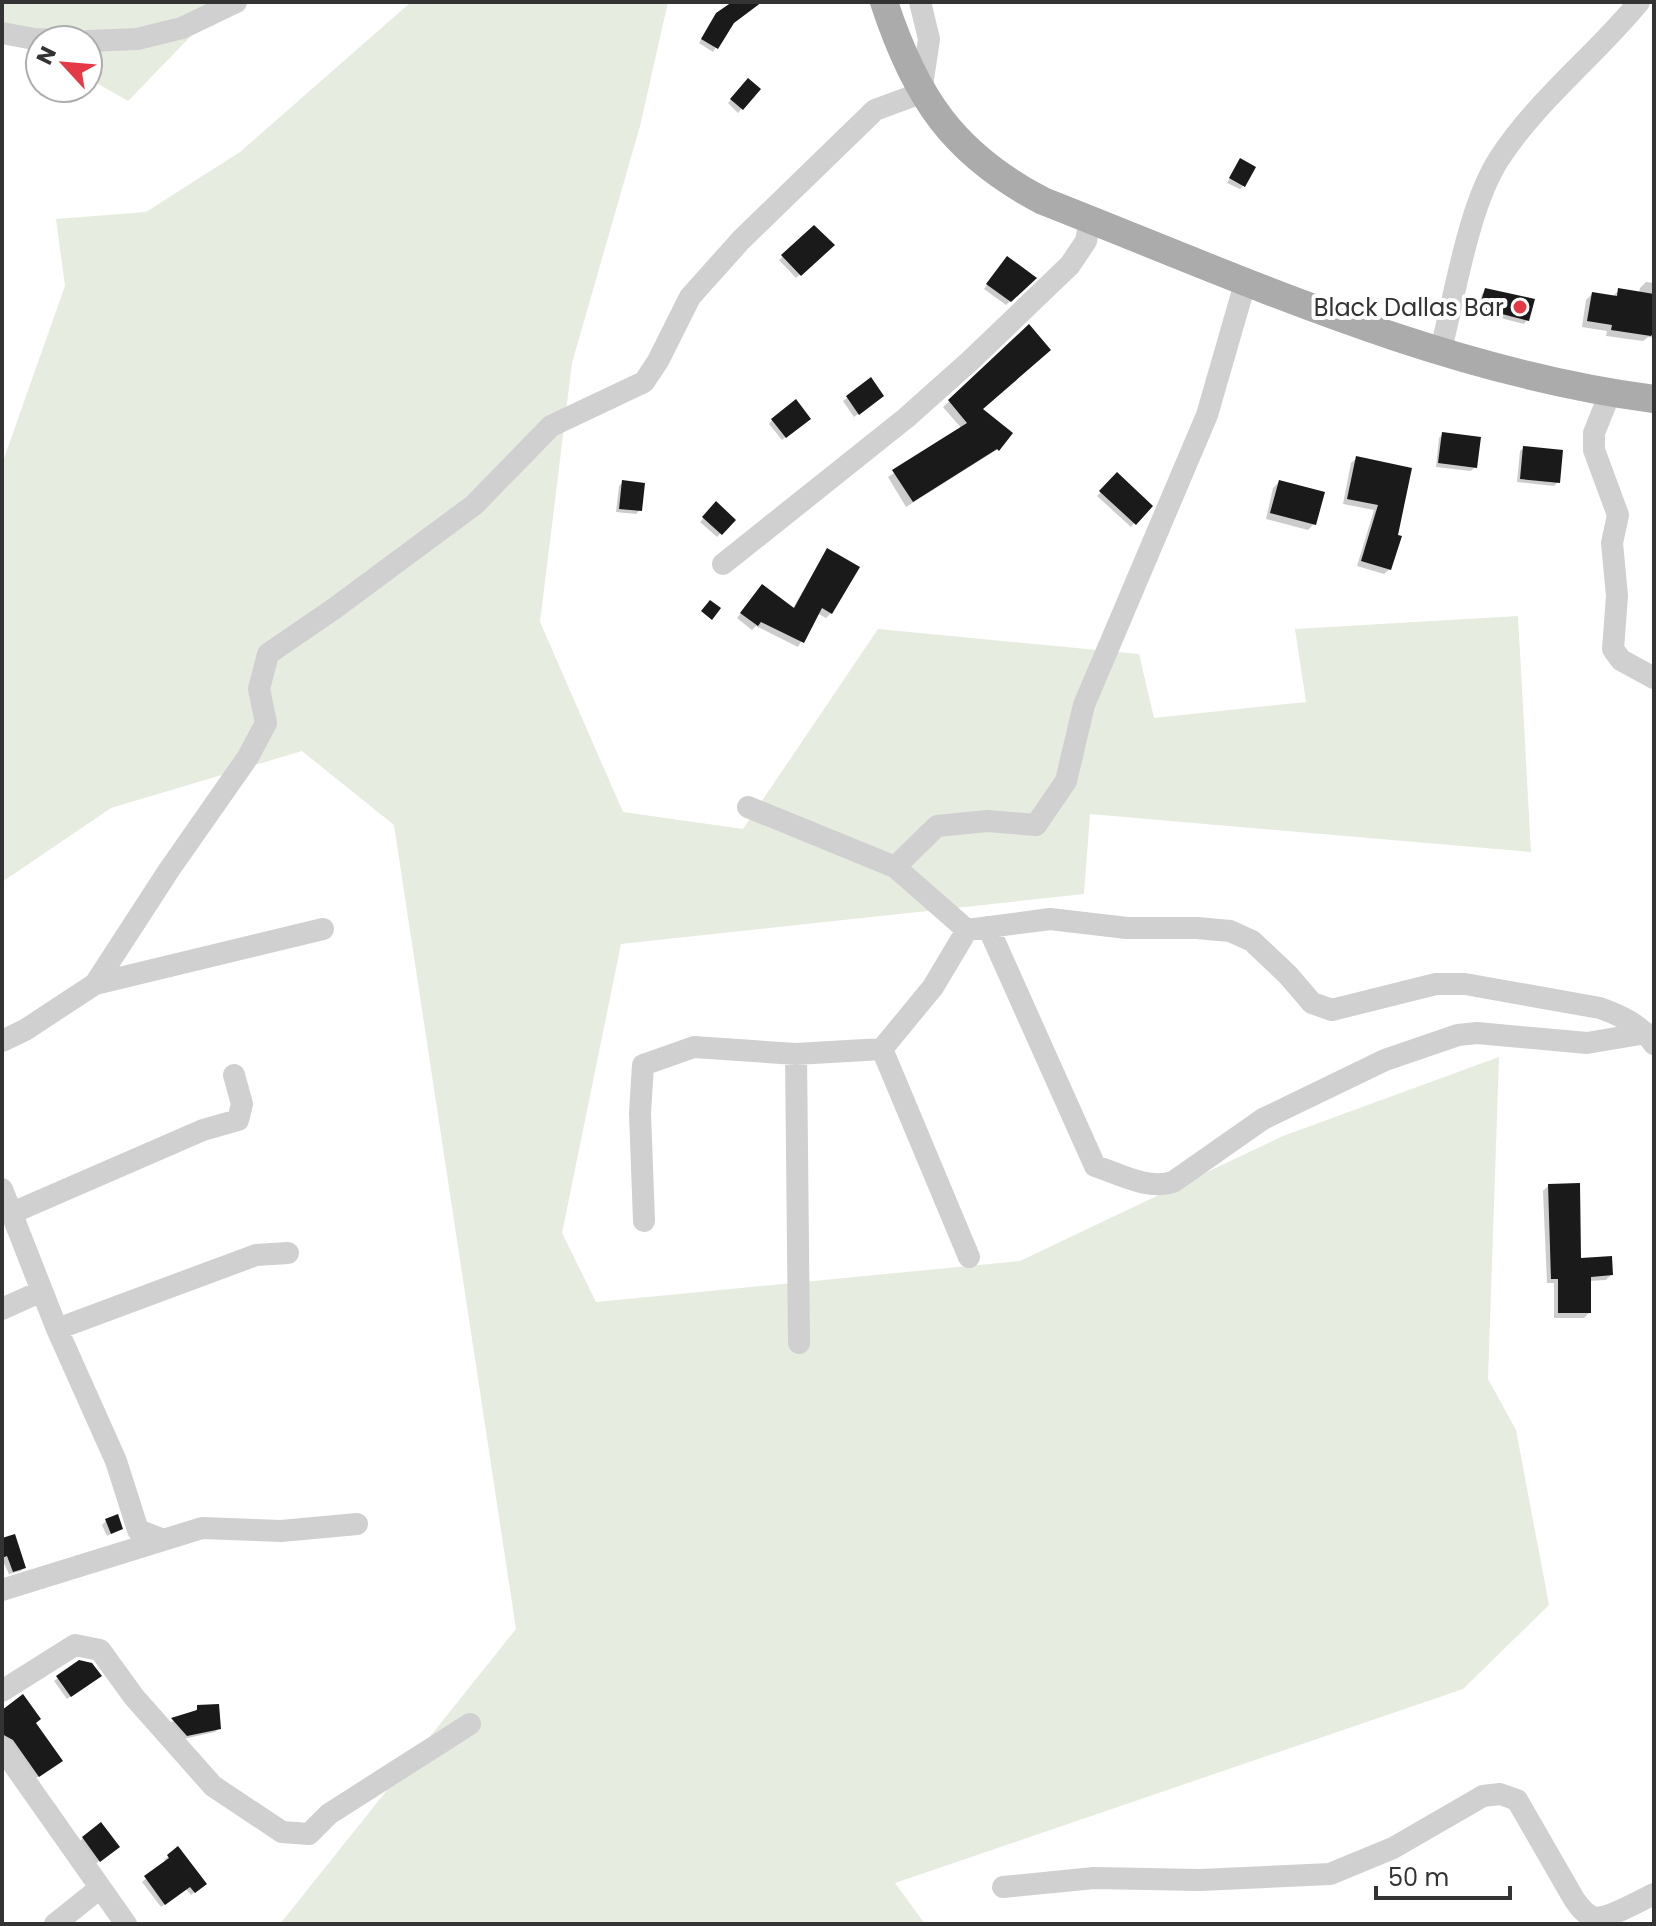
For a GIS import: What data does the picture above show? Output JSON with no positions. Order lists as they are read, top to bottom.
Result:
{
  "places": ["Black Dallas Bar"],
  "scale_bar": "50 m",
  "north": "top left"
}
